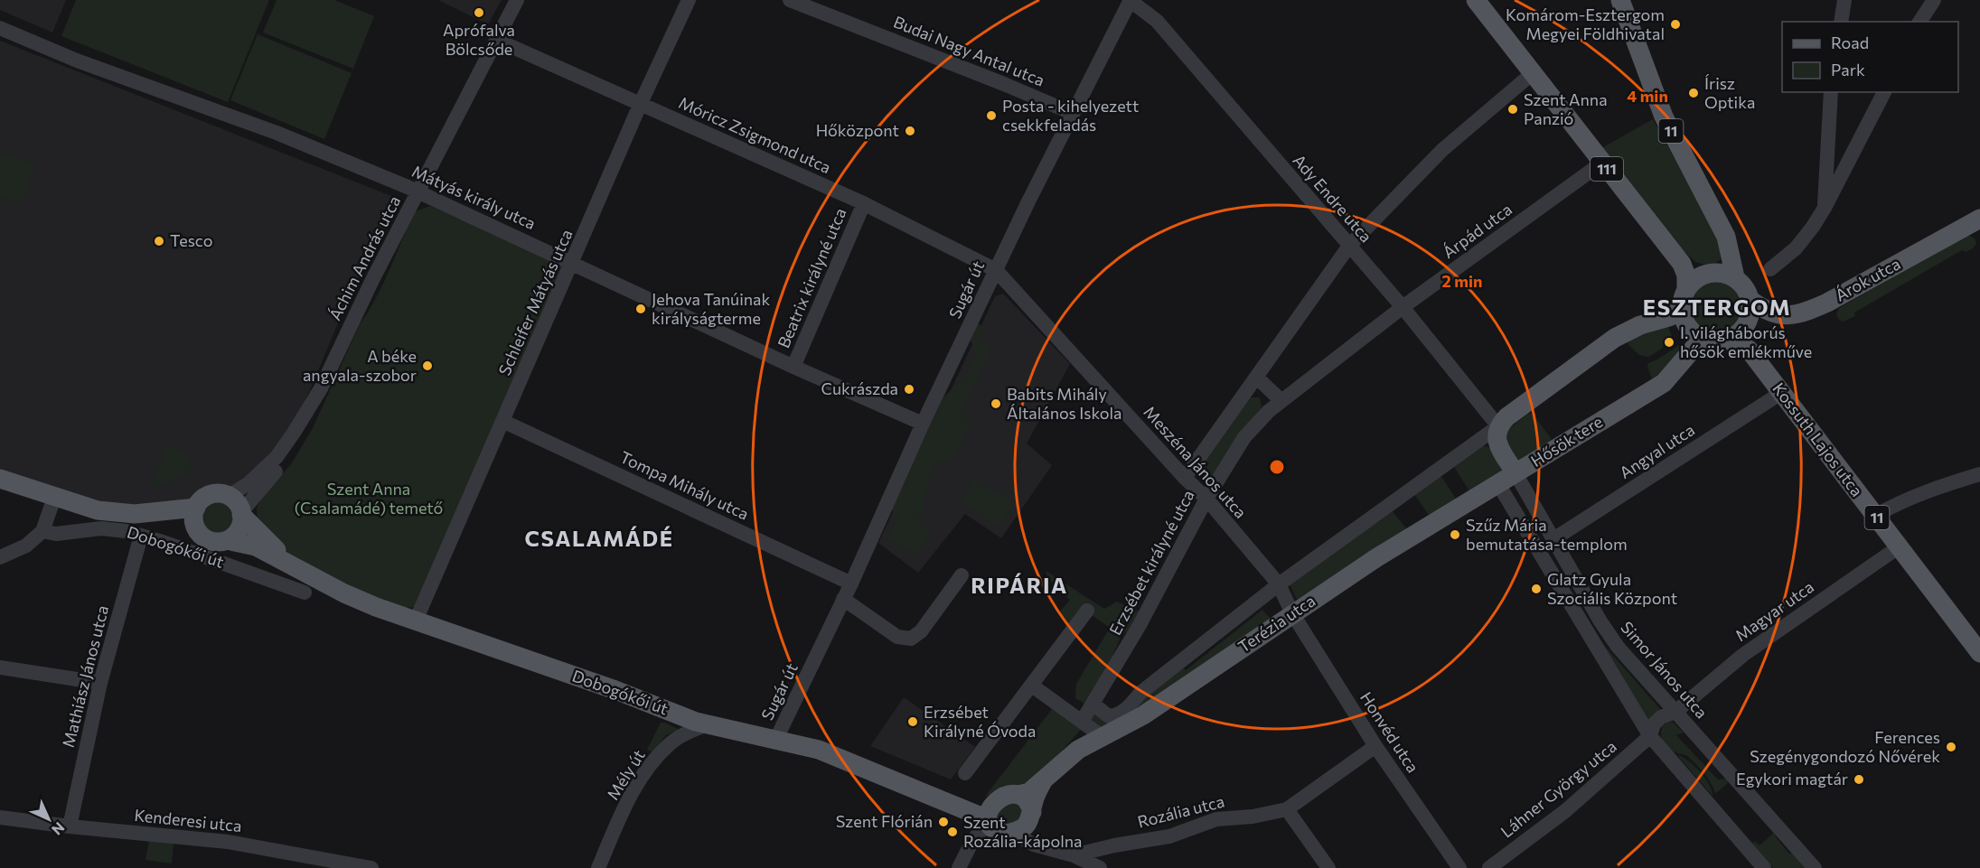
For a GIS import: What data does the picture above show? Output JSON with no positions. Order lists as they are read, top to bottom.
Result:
{
  "streets": {
    "main road": [
      "11",
      "111",
      "Árok utca",
      "Kossuth Lajos utca",
      "Hősök tere",
      "Dobogókői út",
      "Terézia utca"
    ],
    "street": [
      "Budai Nagy Antal utca",
      "Móricz Zsigmond utca",
      "Mátyás király utca",
      "Ady Endre utca",
      "Árpád utca",
      "Áchim András utca",
      "Beatrix királyné utca",
      "Sugár út",
      "Schleifer Mátyás utca",
      "Angyal utca",
      "Meszéna János utca",
      "Tompa Mihály utca",
      "Erzsébet királyné utca",
      "Magyar utca",
      "Simor János utca",
      "Mathiász János utca",
      "Honvéd utca",
      "Mély út",
      "Láhner György utca",
      "Rozália utca",
      "Kenderesi utca"
    ]
  },
  "crossings": [
    ["Budai Nagy Antal utca", "Sugár út"],
    ["11", "111"],
    ["11", "Árok utca"],
    ["11", "Kossuth Lajos utca"],
    ["11", "Hősök tere"],
    ["Móricz Zsigmond utca", "Áchim András utca"],
    ["Móricz Zsigmond utca", "Beatrix királyné utca"],
    ["Móricz Zsigmond utca", "Sugár út"],
    ["Móricz Zsigmond utca", "Schleifer Mátyás utca"],
    ["Móricz Zsigmond utca", "Meszéna János utca"],
    ["111", "Árpád utca"],
    ["111", "Árok utca"],
    ["111", "Kossuth Lajos utca"],
    ["111", "Hősök tere"],
    ["111", "Erzsébet királyné utca"],
    ["Mátyás király utca", "Áchim András utca"],
    ["Mátyás király utca", "Beatrix királyné utca"],
    ["Mátyás király utca", "Sugár út"],
    ["Mátyás király utca", "Schleifer Mátyás utca"],
    ["Ady Endre utca", "Árpád utca"],
    ["Ady Endre utca", "Sugár út"],
    ["Ady Endre utca", "Hősök tere"],
    ["Ady Endre utca", "Erzsébet királyné utca"],
    ["Ady Endre utca", "Terézia utca"],
    ["Árpád utca", "Erzsébet királyné utca"],
    ["Áchim András utca", "Dobogókői út"],
    ["Árok utca", "Kossuth Lajos utca"],
    ["Árok utca", "Hősök tere"],
    ["Sugár út", "Meszéna János utca"],
    ["Sugár út", "Tompa Mihály utca"],
    ["Sugár út", "Dobogókői út"],
    ["Schleifer Mátyás utca", "Tompa Mihály utca"],
    ["Schleifer Mátyás utca", "Dobogókői út"],
    ["Kossuth Lajos utca", "Hősök tere"],
    ["Kossuth Lajos utca", "Angyal utca"],
    ["Kossuth Lajos utca", "Magyar utca"],
    ["Hősök tere", "Terézia utca"],
    ["Hősök tere", "Simor János utca"],
    ["Angyal utca", "Simor János utca"],
    ["Meszéna János utca", "Erzsébet királyné utca"],
    ["Meszéna János utca", "Terézia utca"],
    ["Meszéna János utca", "Honvéd utca"],
    ["Dobogókői út", "Terézia utca"],
    ["Dobogókői út", "Mathiász János utca"],
    ["Dobogókői út", "Mély út"],
    ["Erzsébet királyné utca", "Terézia utca"],
    ["Magyar utca", "Simor János utca"],
    ["Magyar utca", "Láhner György utca"],
    ["Terézia utca", "Simor János utca"],
    ["Terézia utca", "Honvéd utca"],
    ["Mathiász János utca", "Kenderesi utca"],
    ["Honvéd utca", "Rozália utca"]
  ],
  "districts": ["ESZTERGOM", "CSALAMÁDÉ", "RIPÁRIA"],
  "parks": ["Szent Anna (Csalamádé) temető"],
  "places": [
    "Aprófalva Bölcsőde",
    "Komárom-Esztergom Megyei Földhivatal",
    "Írisz Optika",
    "Szent Anna Panzió",
    "Posta - kihelyezett csekkfeladás",
    "Hőközpont",
    "Tesco",
    "Jehova Tanúinak királyságterme",
    "I. világháborús hősök emlékműve",
    "A béke angyala-szobor",
    "Cukrászda",
    "Babits Mihály Általános Iskola",
    "Szűz Mária bemutatása-templom",
    "Glatz Gyula Szociális Központ",
    "Erzsébet Királyné Óvoda",
    "Ferences Szegénygondozó Nővérek",
    "Egykori magtár",
    "Szent Flórián",
    "Szent Rozália-kápolna"
  ],
  "legend": ["Road", "Park"],
  "north": "bottom right",
  "rings": ["4 min", "2 min"]
}
